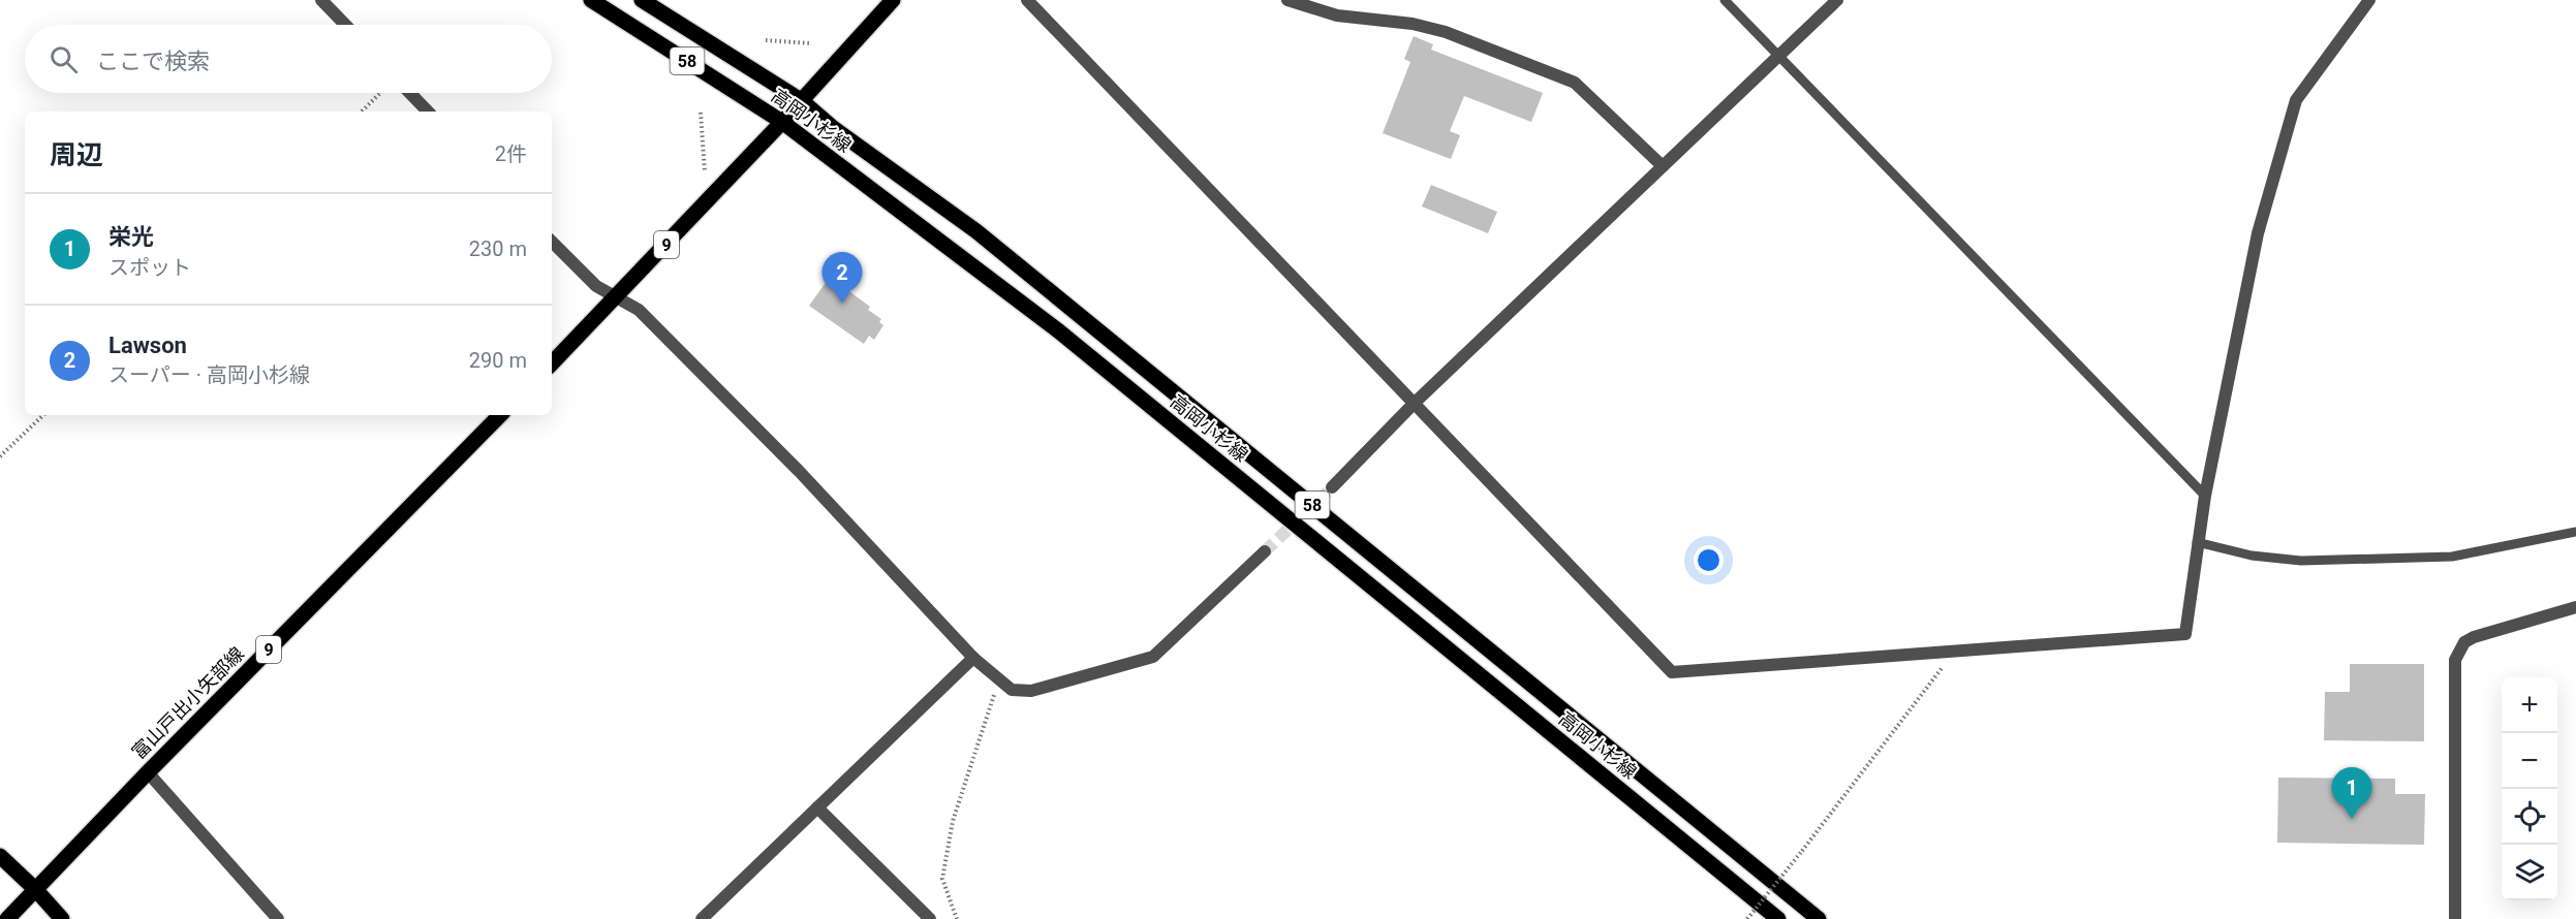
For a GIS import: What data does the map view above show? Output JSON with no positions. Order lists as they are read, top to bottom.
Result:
{
  "streets": {
    "main road": [
      "58",
      "高岡小杉線",
      "9",
      "富山戸出小矢部線"
    ]
  },
  "crossings": [
    ["高岡小杉線", "9"]
  ],
  "page": {
    "search": "ここで検索",
    "heading": ["周辺", "2件"],
    "list": [
      {
        "mark": "1",
        "name": "栄光",
        "note": "スポット",
        "value": "230 m"
      },
      {
        "mark": "2",
        "name": "Lawson",
        "note": "スーパー · 高岡小杉線",
        "value": "290 m"
      }
    ],
    "pins": ["2", "1"],
    "map_buttons": ["+", "−"]
  }
}
